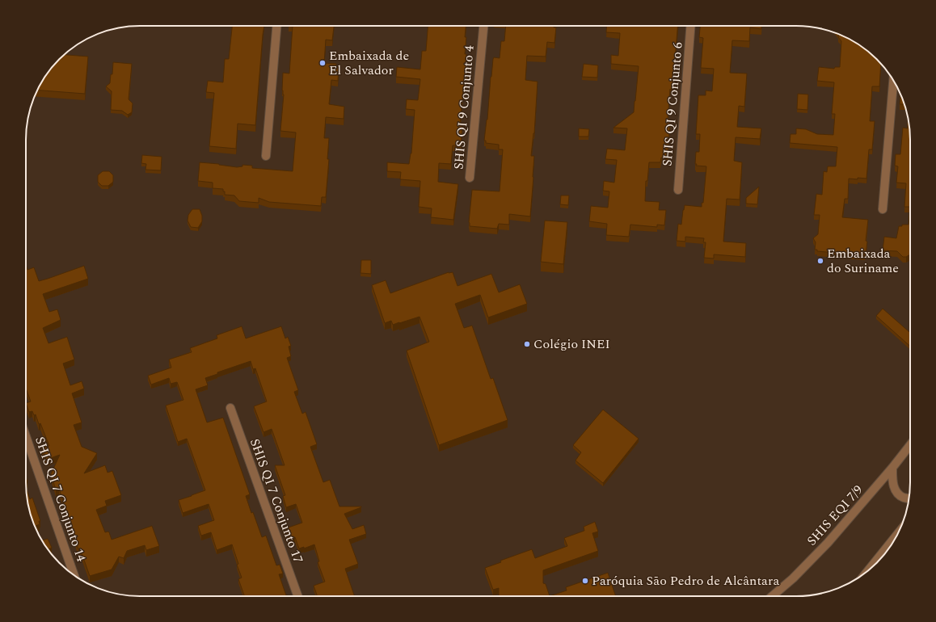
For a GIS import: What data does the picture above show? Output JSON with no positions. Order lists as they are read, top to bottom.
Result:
{
  "streets": {
    "street": [
      "SHIS QI 9 Conjunto 6",
      "SHIS QI 9 Conjunto 4",
      "SHIS QI 7 Conjunto 14",
      "SHIS QI 7 Conjunto 17",
      "SHIS EQI 7/9"
    ]
  },
  "places": [
    "Embaixada de El Salvador",
    "Embaixada do Suriname",
    "Colégio INEI",
    "Paróquia São Pedro de Alcântara"
  ]
}
